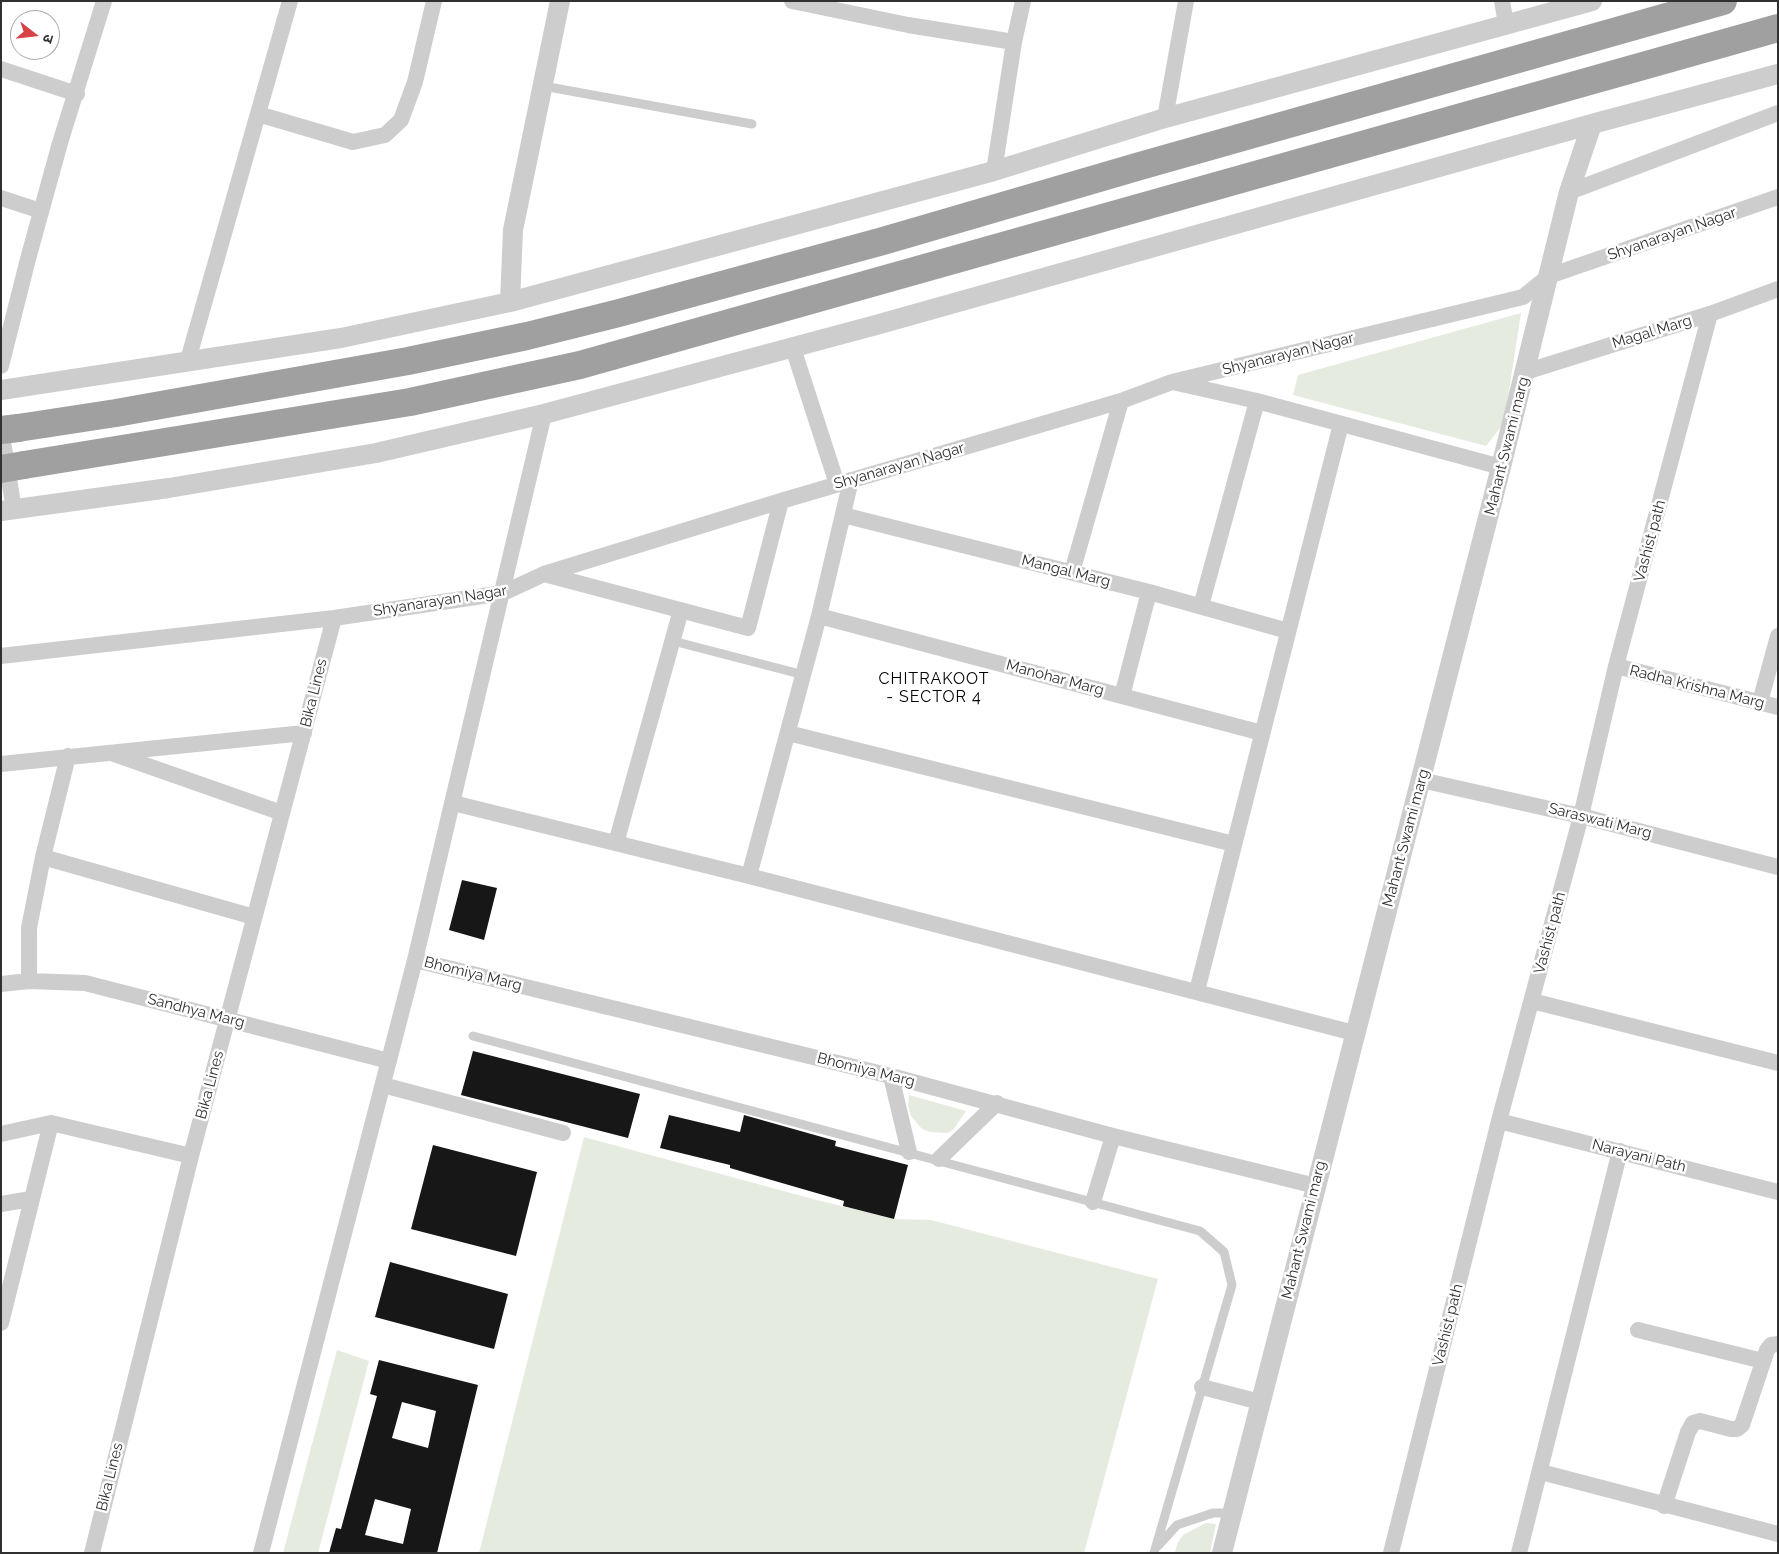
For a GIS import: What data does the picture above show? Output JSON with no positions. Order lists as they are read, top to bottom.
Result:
{
  "streets": {
    "street": [
      "Shyanarayan Nagar",
      "Magal Marg",
      "Mahant Swami marg",
      "Vashist path",
      "Mangal Marg",
      "Manohar Marg",
      "Radha Krishna Marg",
      "Bika Lines",
      "Saraswati Marg",
      "Bhomiya Marg",
      "Sandhya Marg",
      "Narayani Path"
    ]
  },
  "crossings": [
    ["Shyanarayan Nagar", "Mahant Swami marg"],
    ["Shyanarayan Nagar", "Bika Lines"],
    ["Magal Marg", "Mahant Swami marg"],
    ["Magal Marg", "Vashist path"],
    ["Mahant Swami marg", "Saraswati Marg"],
    ["Mahant Swami marg", "Bhomiya Marg"],
    ["Vashist path", "Radha Krishna Marg"],
    ["Vashist path", "Saraswati Marg"],
    ["Vashist path", "Narayani Path"],
    ["Bika Lines", "Sandhya Marg"]
  ],
  "districts": ["CHITRAKOOT - SECTOR 4"],
  "north": "right"
}
